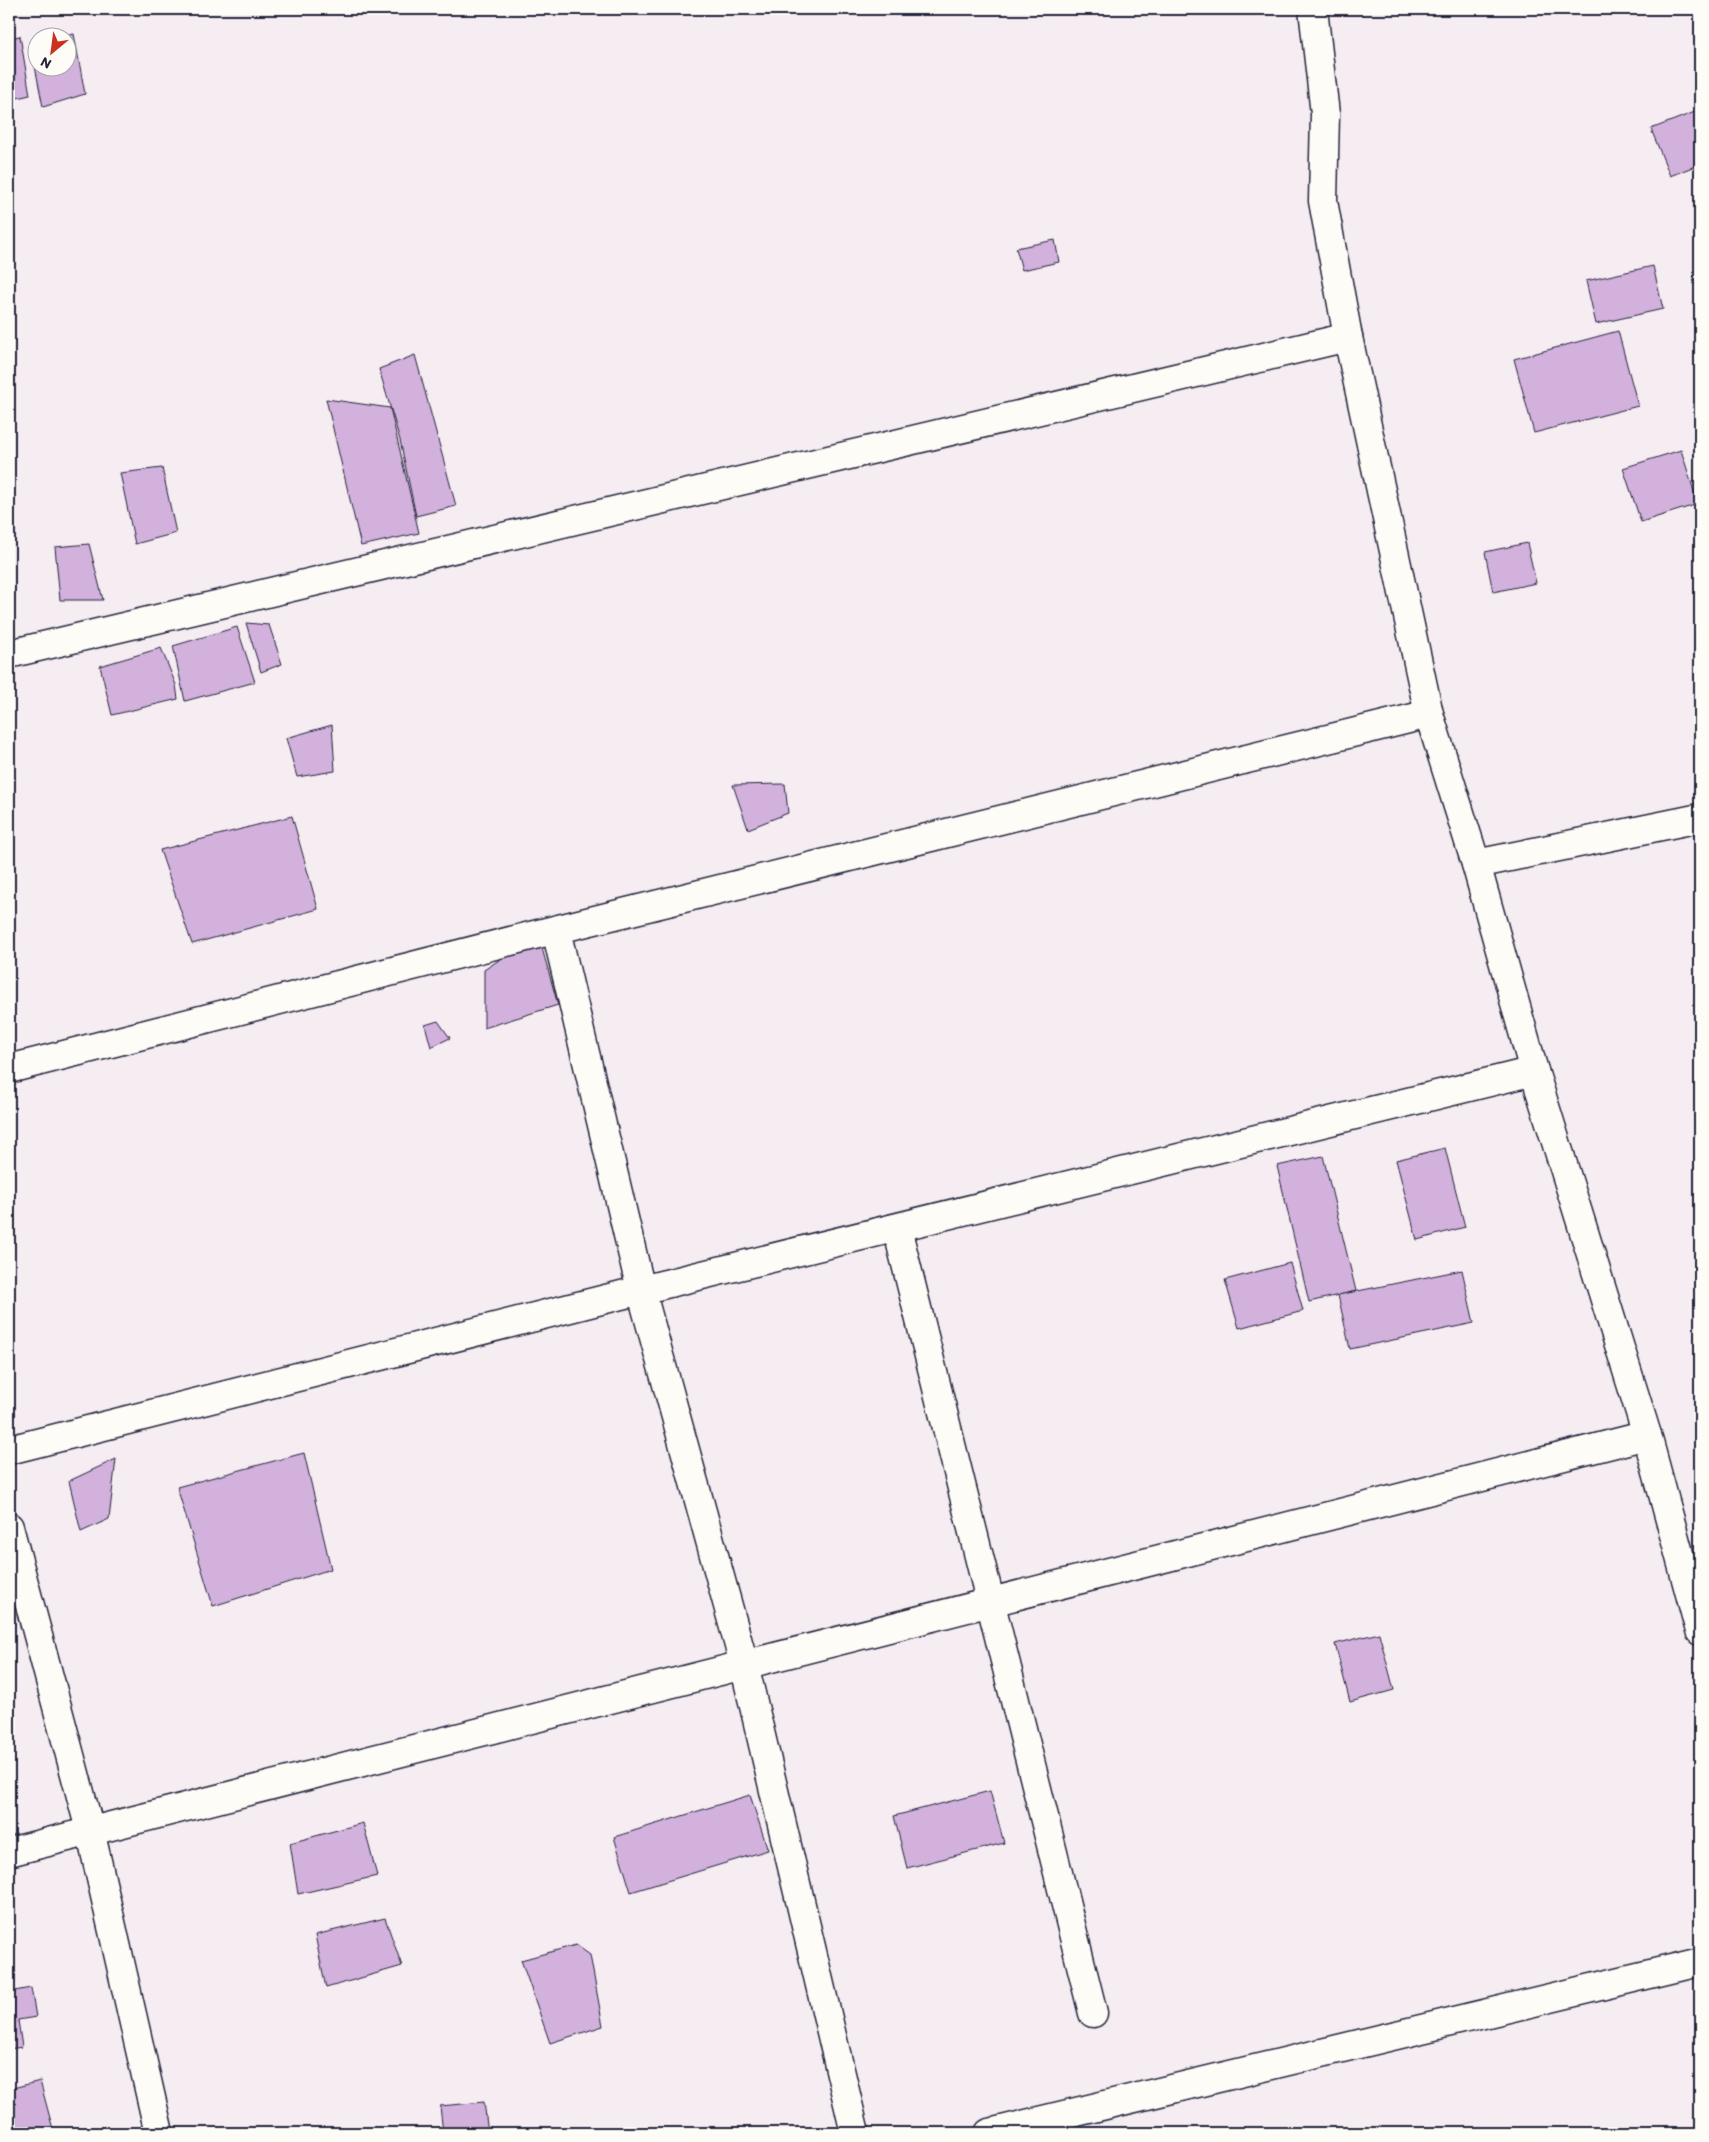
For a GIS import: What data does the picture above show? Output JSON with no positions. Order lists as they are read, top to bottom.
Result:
{
  "north": "bottom left"
}
